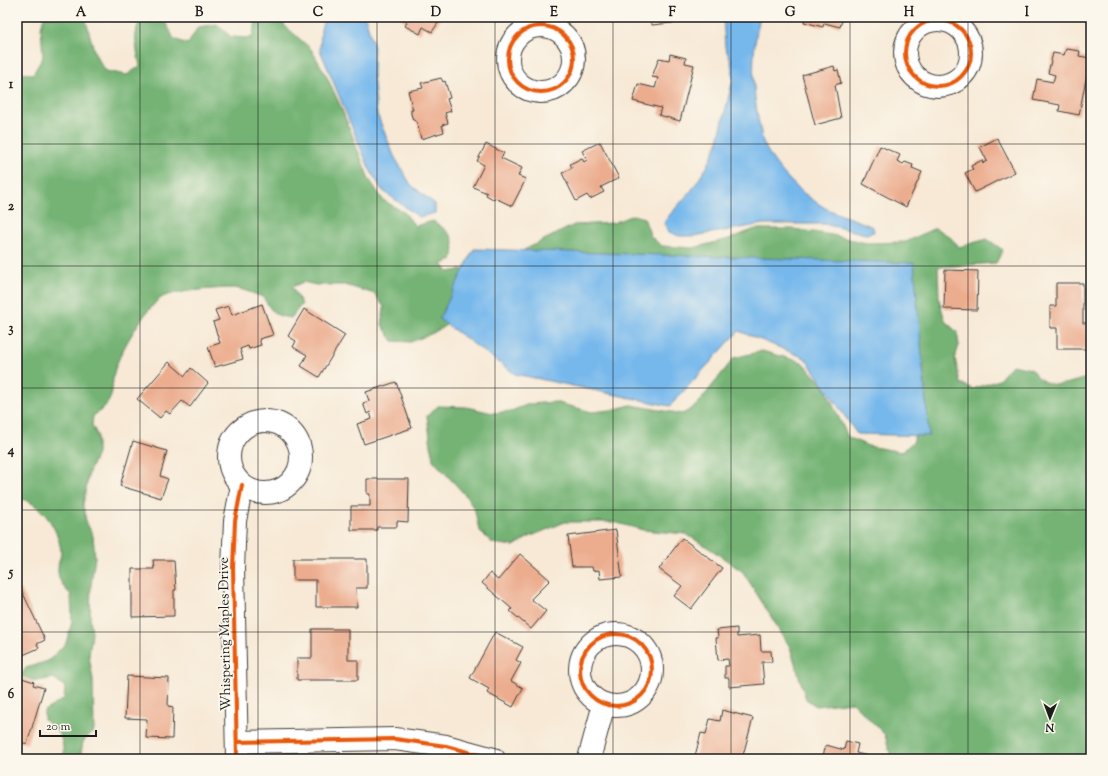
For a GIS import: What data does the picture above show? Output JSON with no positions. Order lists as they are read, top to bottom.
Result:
{
  "streets": {
    "street": ["Whispering Maples Drive"]
  },
  "scale_bar": "20 m",
  "north": "bottom",
  "grid": {
    "columns": [
      "A",
      "B",
      "C",
      "D",
      "E",
      "F",
      "G",
      "H",
      "I"
    ],
    "rows": [
      "1",
      "2",
      "3",
      "4",
      "5",
      "6"
    ]
  }
}
